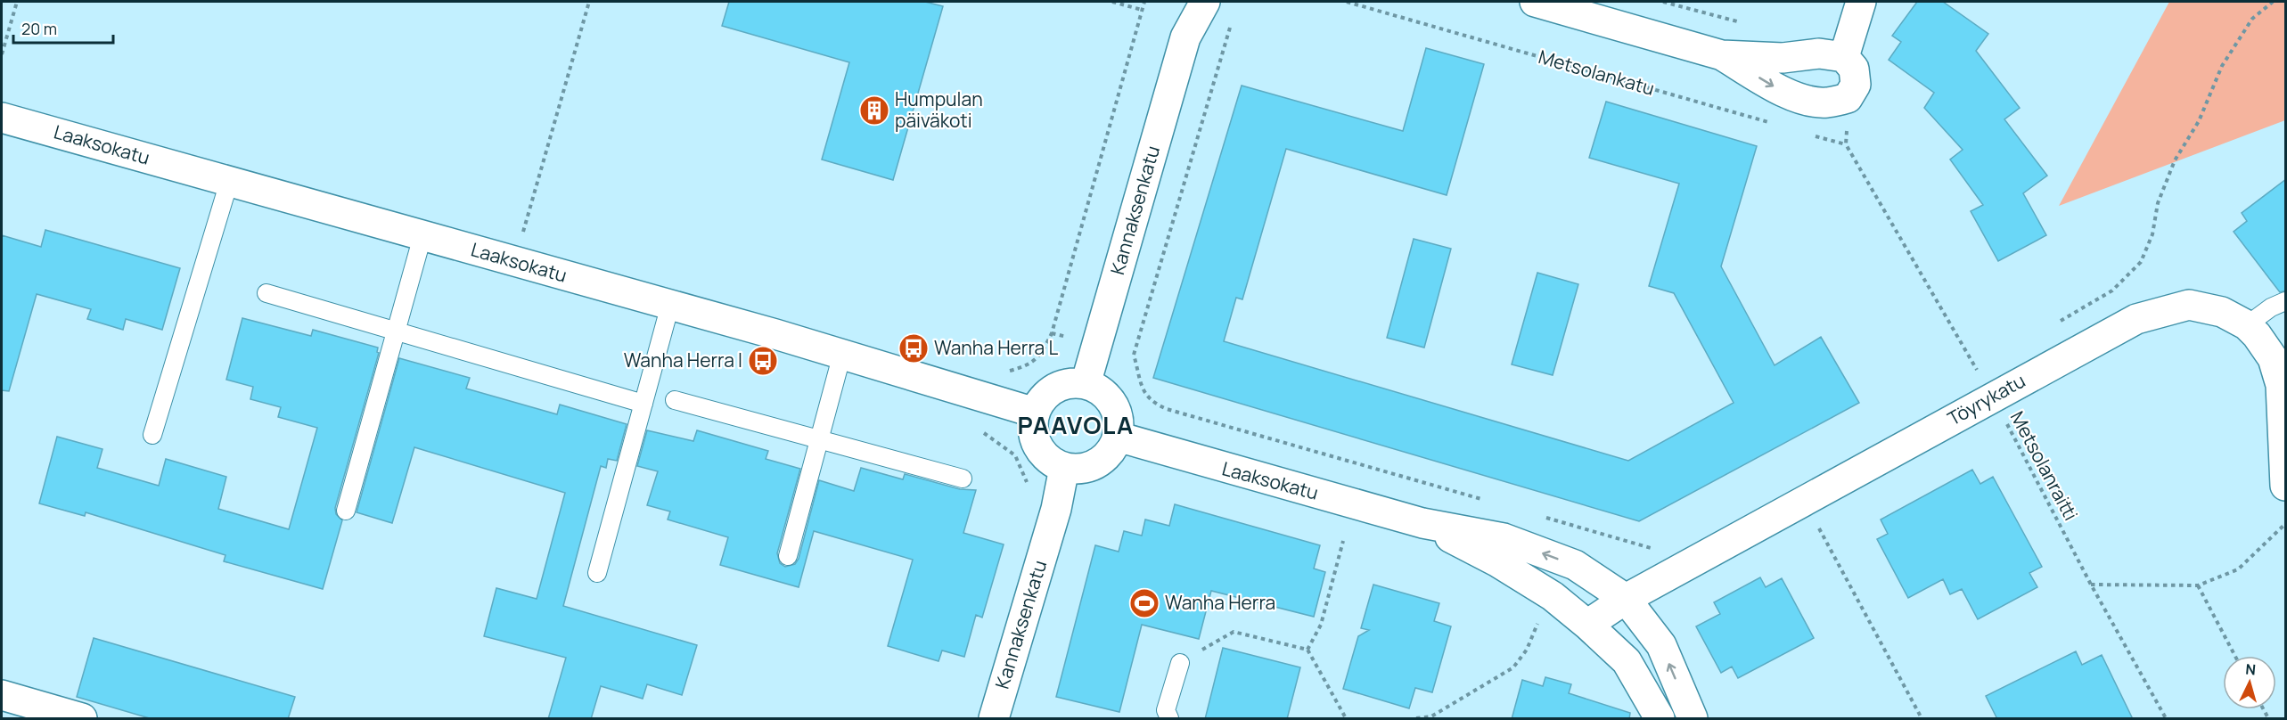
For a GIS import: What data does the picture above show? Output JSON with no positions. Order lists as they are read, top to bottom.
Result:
{
  "streets": {
    "street": ["Laaksokatu", "Kannaksenkatu", "Töyrykatu"],
    "path": ["Metsolankatu", "Metsolanraitti"]
  },
  "crossings": [
    ["Laaksokatu", "Kannaksenkatu"],
    ["Laaksokatu", "Töyrykatu"],
    ["Töyrykatu", "Metsolanraitti"]
  ],
  "districts": ["PAAVOLA"],
  "places": {
    "building": ["Humpulan päiväkoti"],
    "bus stop": ["Wanha Herra L", "Wanha Herra I"],
    "sports": ["Wanha Herra"]
  },
  "scale_bar": "20 m",
  "north": "top"
}
